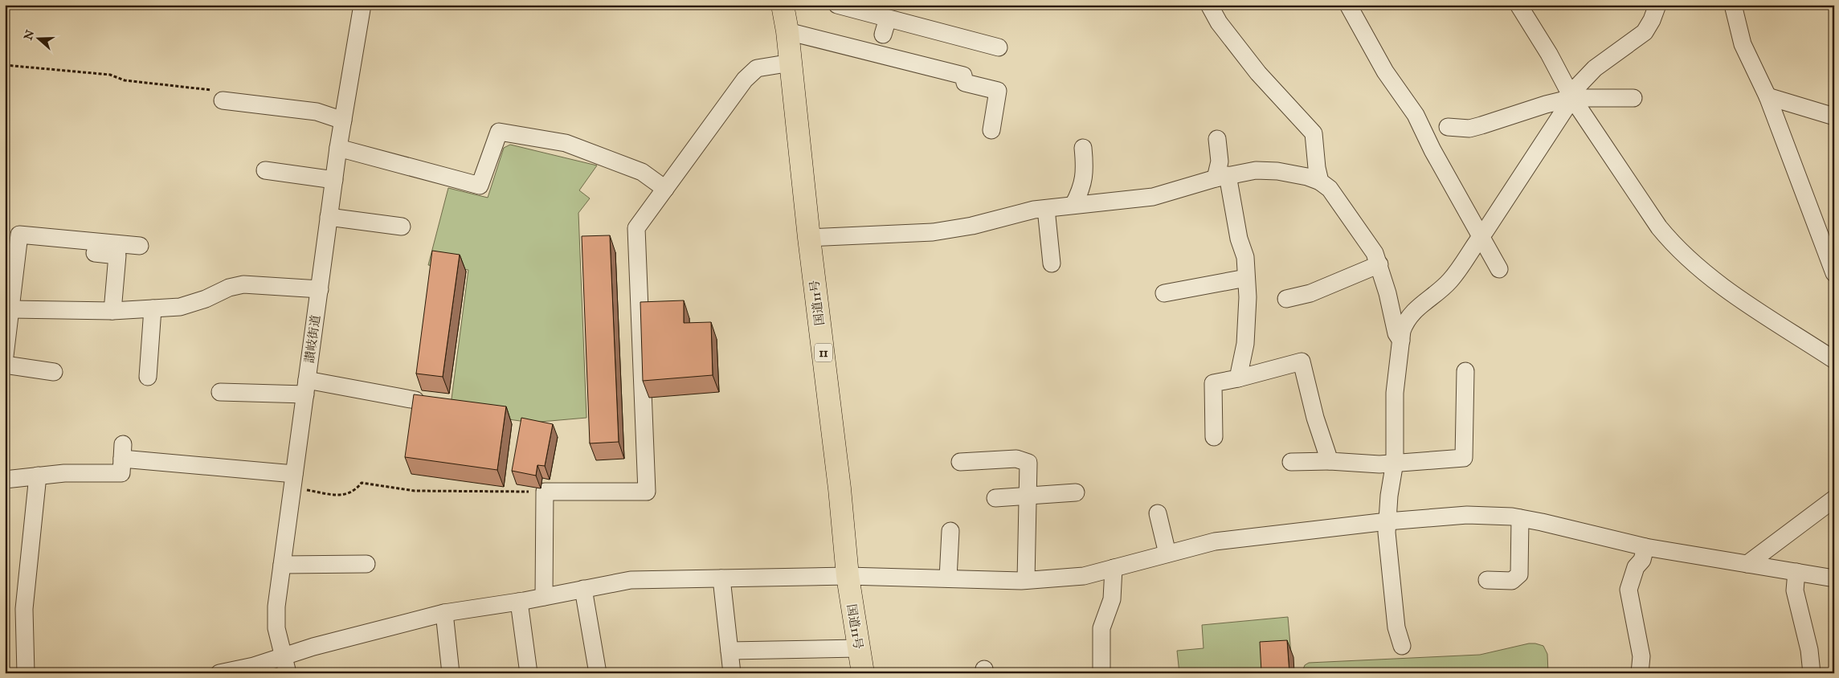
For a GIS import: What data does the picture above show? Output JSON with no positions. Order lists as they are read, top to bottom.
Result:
{
  "streets": {
    "highway": ["国道11号", "11"],
    "street": ["讃岐街道"]
  },
  "north": "left"
}
